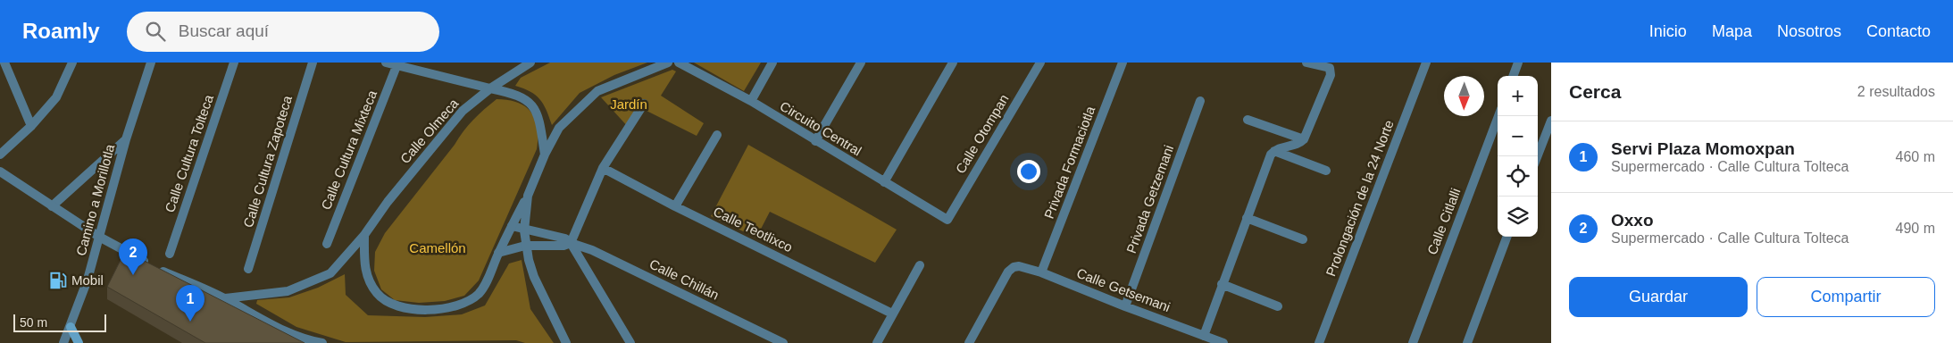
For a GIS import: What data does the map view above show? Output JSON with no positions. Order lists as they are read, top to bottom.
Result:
{
  "streets": {
    "street": [
      "Circuito Central",
      "Calle Olmeca",
      "Calle Otompan",
      "Calle Cultura Mixteca",
      "Calle Cultura Tolteca",
      "Calle Cultura Zapoteca",
      "Privada Formaciotla",
      "Prolongación de la 24 Norte",
      "Privada Getzemani",
      "Camino a Morillotla",
      "Calle Citlalli",
      "Calle Teotlixco",
      "Calle Chillán",
      "Calle Getsemani"
    ]
  },
  "crossings": [
    ["Circuito Central", "Calle Otompan"],
    ["Privada Formaciotla", "Calle Getsemani"],
    ["Privada Getzemani", "Calle Getsemani"]
  ],
  "parks": ["Jardín", "Camellón"],
  "places": {
    "fuel station": ["Mobil"]
  },
  "scale_bar": "50 m",
  "north": "bottom",
  "page": {
    "header": "Roamly",
    "search": "Buscar aquí",
    "nav": [
      "Inicio",
      "Mapa",
      "Nosotros",
      "Contacto"
    ],
    "heading": ["Cerca", "2 resultados"],
    "map_buttons": ["+", "−"],
    "list": [
      {
        "mark": "1",
        "name": "Servi Plaza Momoxpan",
        "note": "Supermercado · Calle Cultura Tolteca",
        "value": "460 m"
      },
      {
        "mark": "2",
        "name": "Oxxo",
        "note": "Supermercado · Calle Cultura Tolteca",
        "value": "490 m"
      }
    ],
    "pins": ["2", "1"],
    "buttons": ["Guardar", "Compartir"],
    "scale": "50 m"
  }
}
